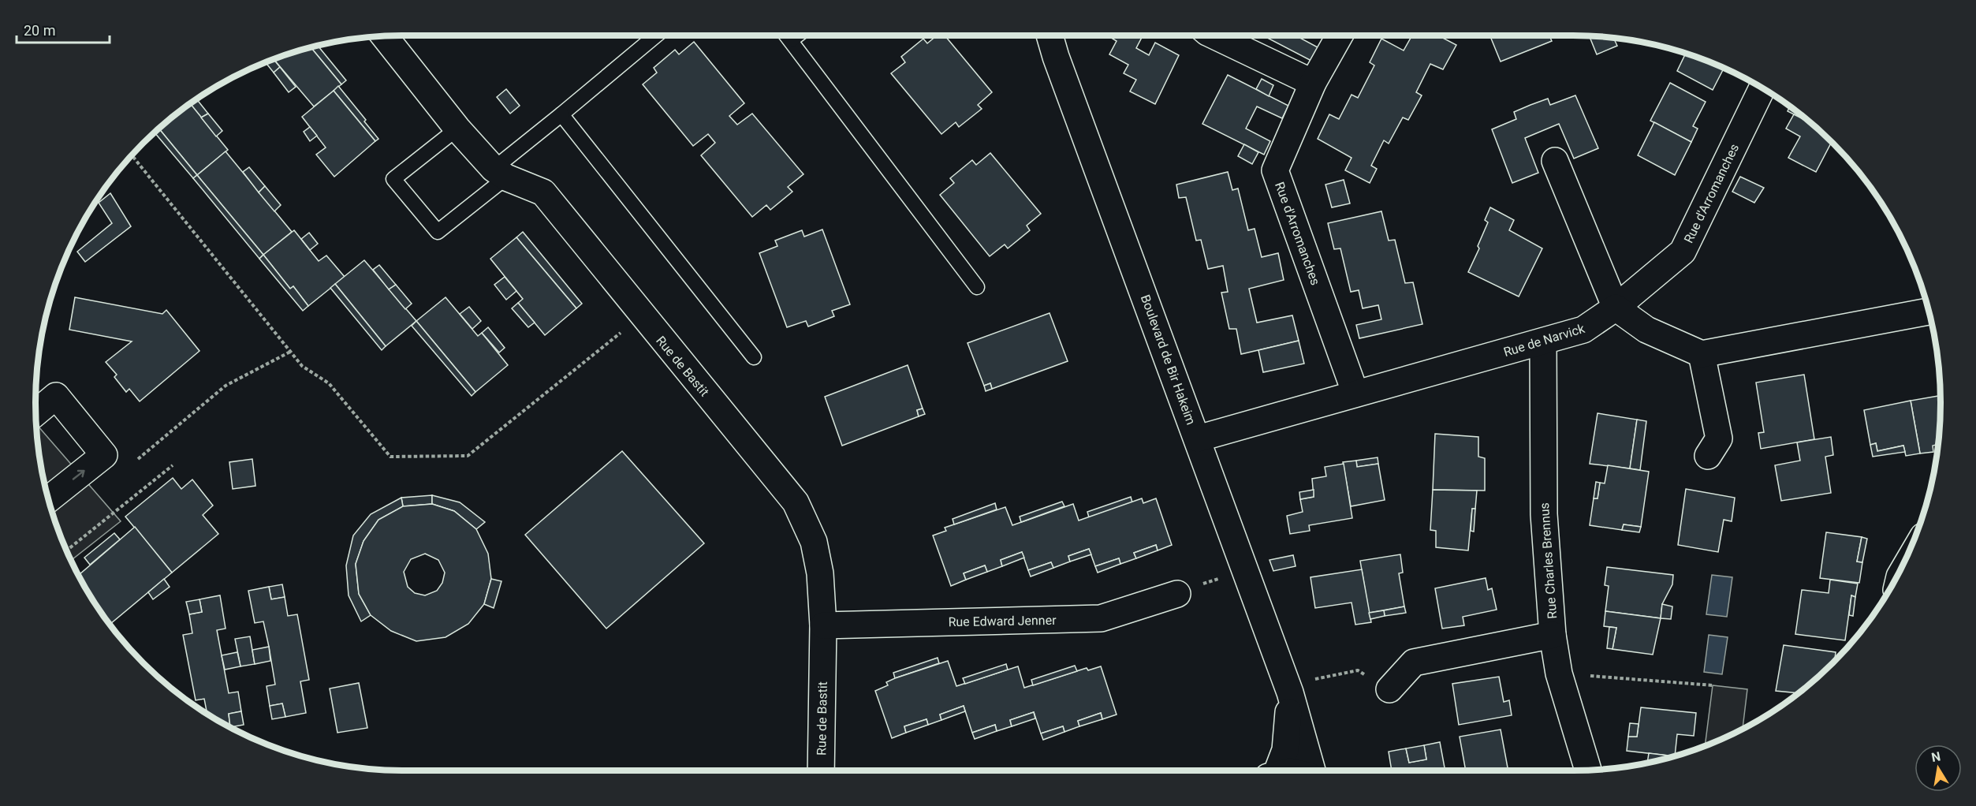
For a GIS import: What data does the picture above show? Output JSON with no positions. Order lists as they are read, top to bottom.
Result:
{
  "streets": {
    "street": [
      "Rue d'Arromanches",
      "Rue de Narvick",
      "Boulevard de Bir Hakeim",
      "Rue de Bastit",
      "Rue Charles Brennus",
      "Rue Edward Jenner"
    ]
  },
  "crossings": [
    ["Rue d'Arromanches", "Rue de Narvick"],
    ["Rue de Narvick", "Boulevard de Bir Hakeim"],
    ["Rue de Narvick", "Rue Charles Brennus"],
    ["Rue de Bastit", "Rue Edward Jenner"]
  ],
  "scale_bar": "20 m",
  "north": "top"
}
